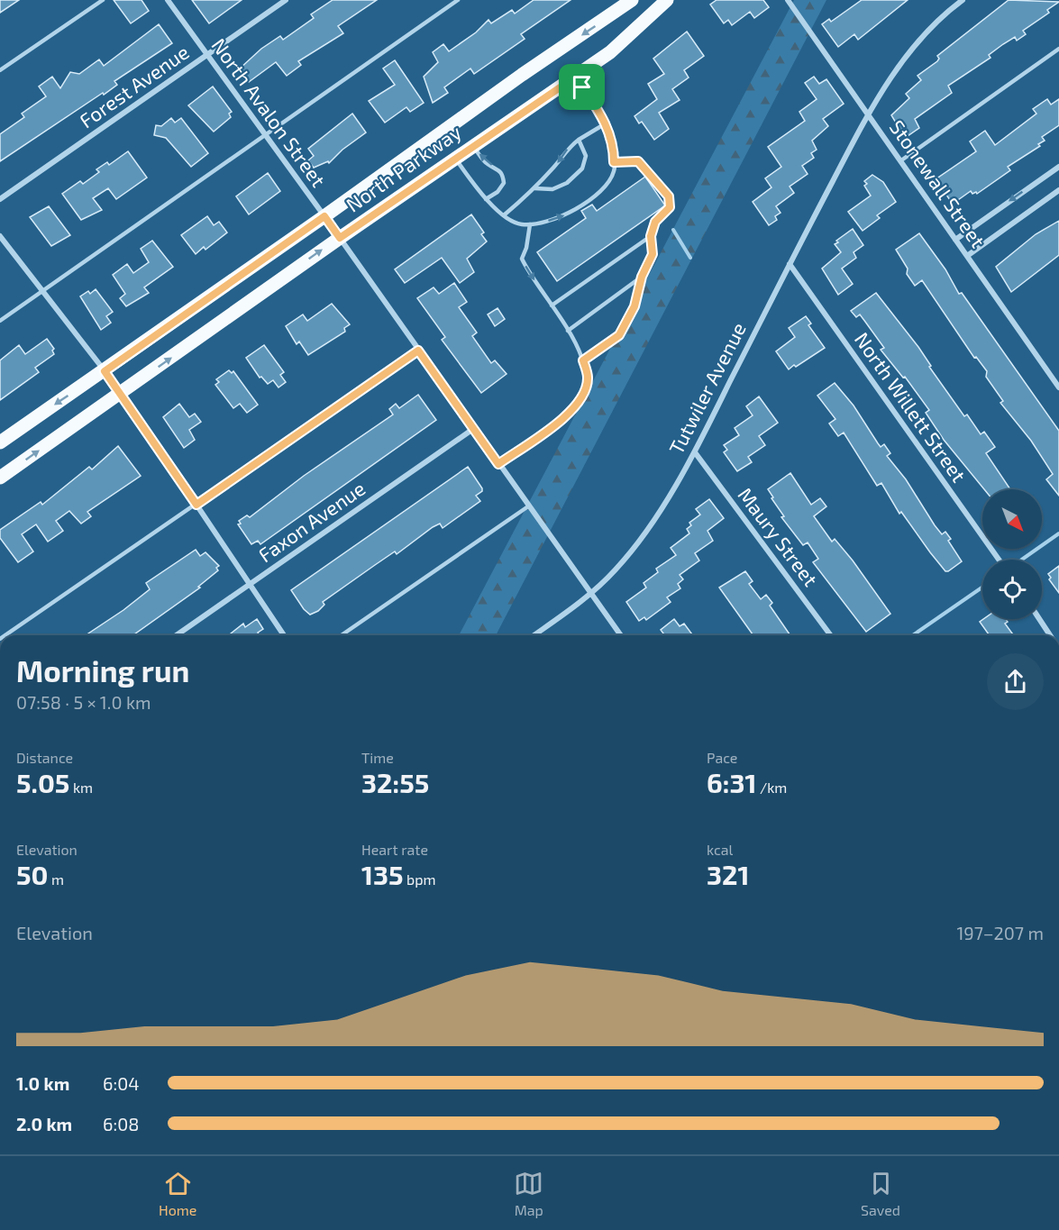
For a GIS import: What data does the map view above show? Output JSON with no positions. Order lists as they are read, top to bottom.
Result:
{
  "streets": {
    "main road": ["North Parkway"],
    "street": [
      "Forest Avenue",
      "North Avalon Street",
      "Stonewall Street",
      "Tutwiler Avenue",
      "North Willett Street",
      "Faxon Avenue",
      "Maury Street"
    ]
  },
  "crossings": [
    ["Forest Avenue", "North Avalon Street"],
    ["North Avalon Street", "North Parkway"],
    ["North Avalon Street", "Tutwiler Avenue"],
    ["North Avalon Street", "Faxon Avenue"],
    ["Stonewall Street", "Tutwiler Avenue"],
    ["Tutwiler Avenue", "North Willett Street"],
    ["Tutwiler Avenue", "Maury Street"]
  ],
  "north": "bottom right",
  "page": {
    "heading": ["Morning run", "07:58 · 5 × 1.0 km"],
    "stats": [
      ["Distance", "5.05 km"],
      ["Time", "32:55"],
      ["Pace", "6:31 /km"],
      ["Elevation", "50 m"],
      ["Heart rate", "135 bpm"],
      ["kcal", "321"]
    ],
    "chart": ["Elevation", "197–207 m"],
    "list": [
      {
        "name": "1.0 km",
        "note": "6:04"
      },
      {
        "name": "2.0 km",
        "note": "6:08"
      }
    ],
    "tabs": ["Home", "Map", "Saved"]
  }
}
